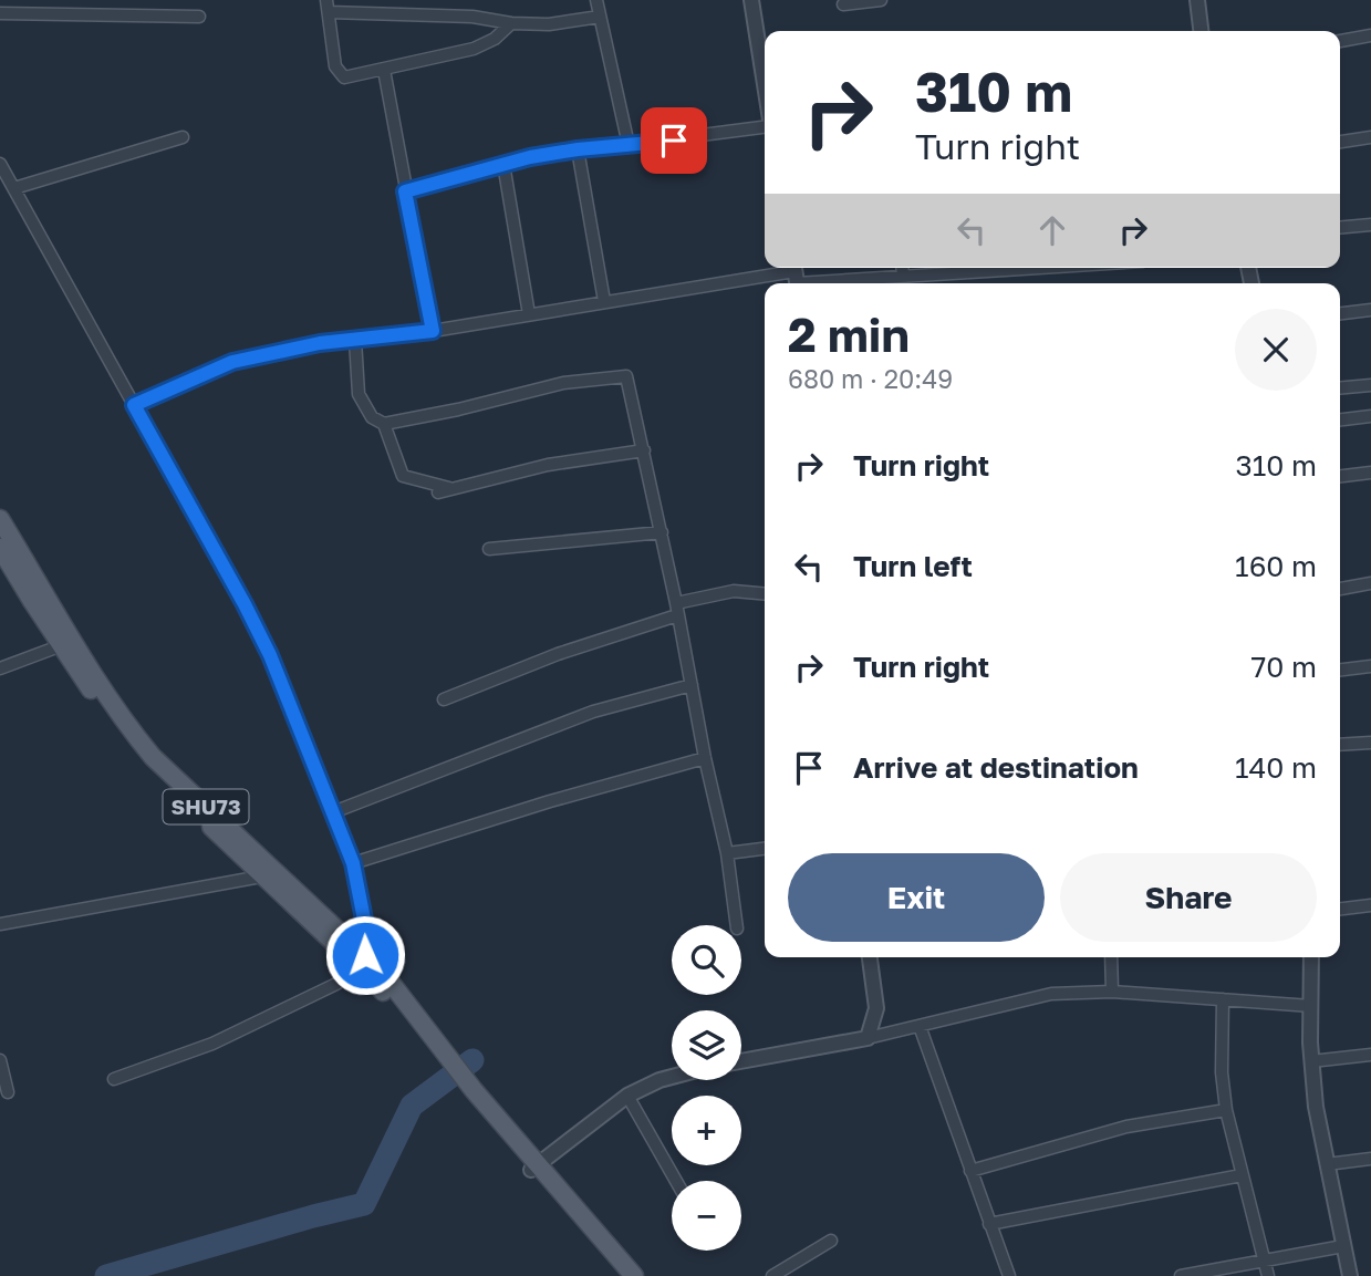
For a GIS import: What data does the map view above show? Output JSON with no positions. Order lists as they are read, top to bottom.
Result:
{
  "streets": {
    "main road": ["SHU73"]
  },
  "page": {
    "turn": ["310 m", "Turn right"],
    "heading": ["2 min", "680 m · 20:49"],
    "list": [
      {
        "name": "Turn right",
        "value": "310 m"
      },
      {
        "name": "Turn left",
        "value": "160 m"
      },
      {
        "name": "Turn right",
        "value": "70 m"
      },
      {
        "name": "Arrive at destination",
        "value": "140 m"
      }
    ],
    "buttons": ["Exit", "Share"],
    "map_buttons": ["+", "−"]
  }
}
